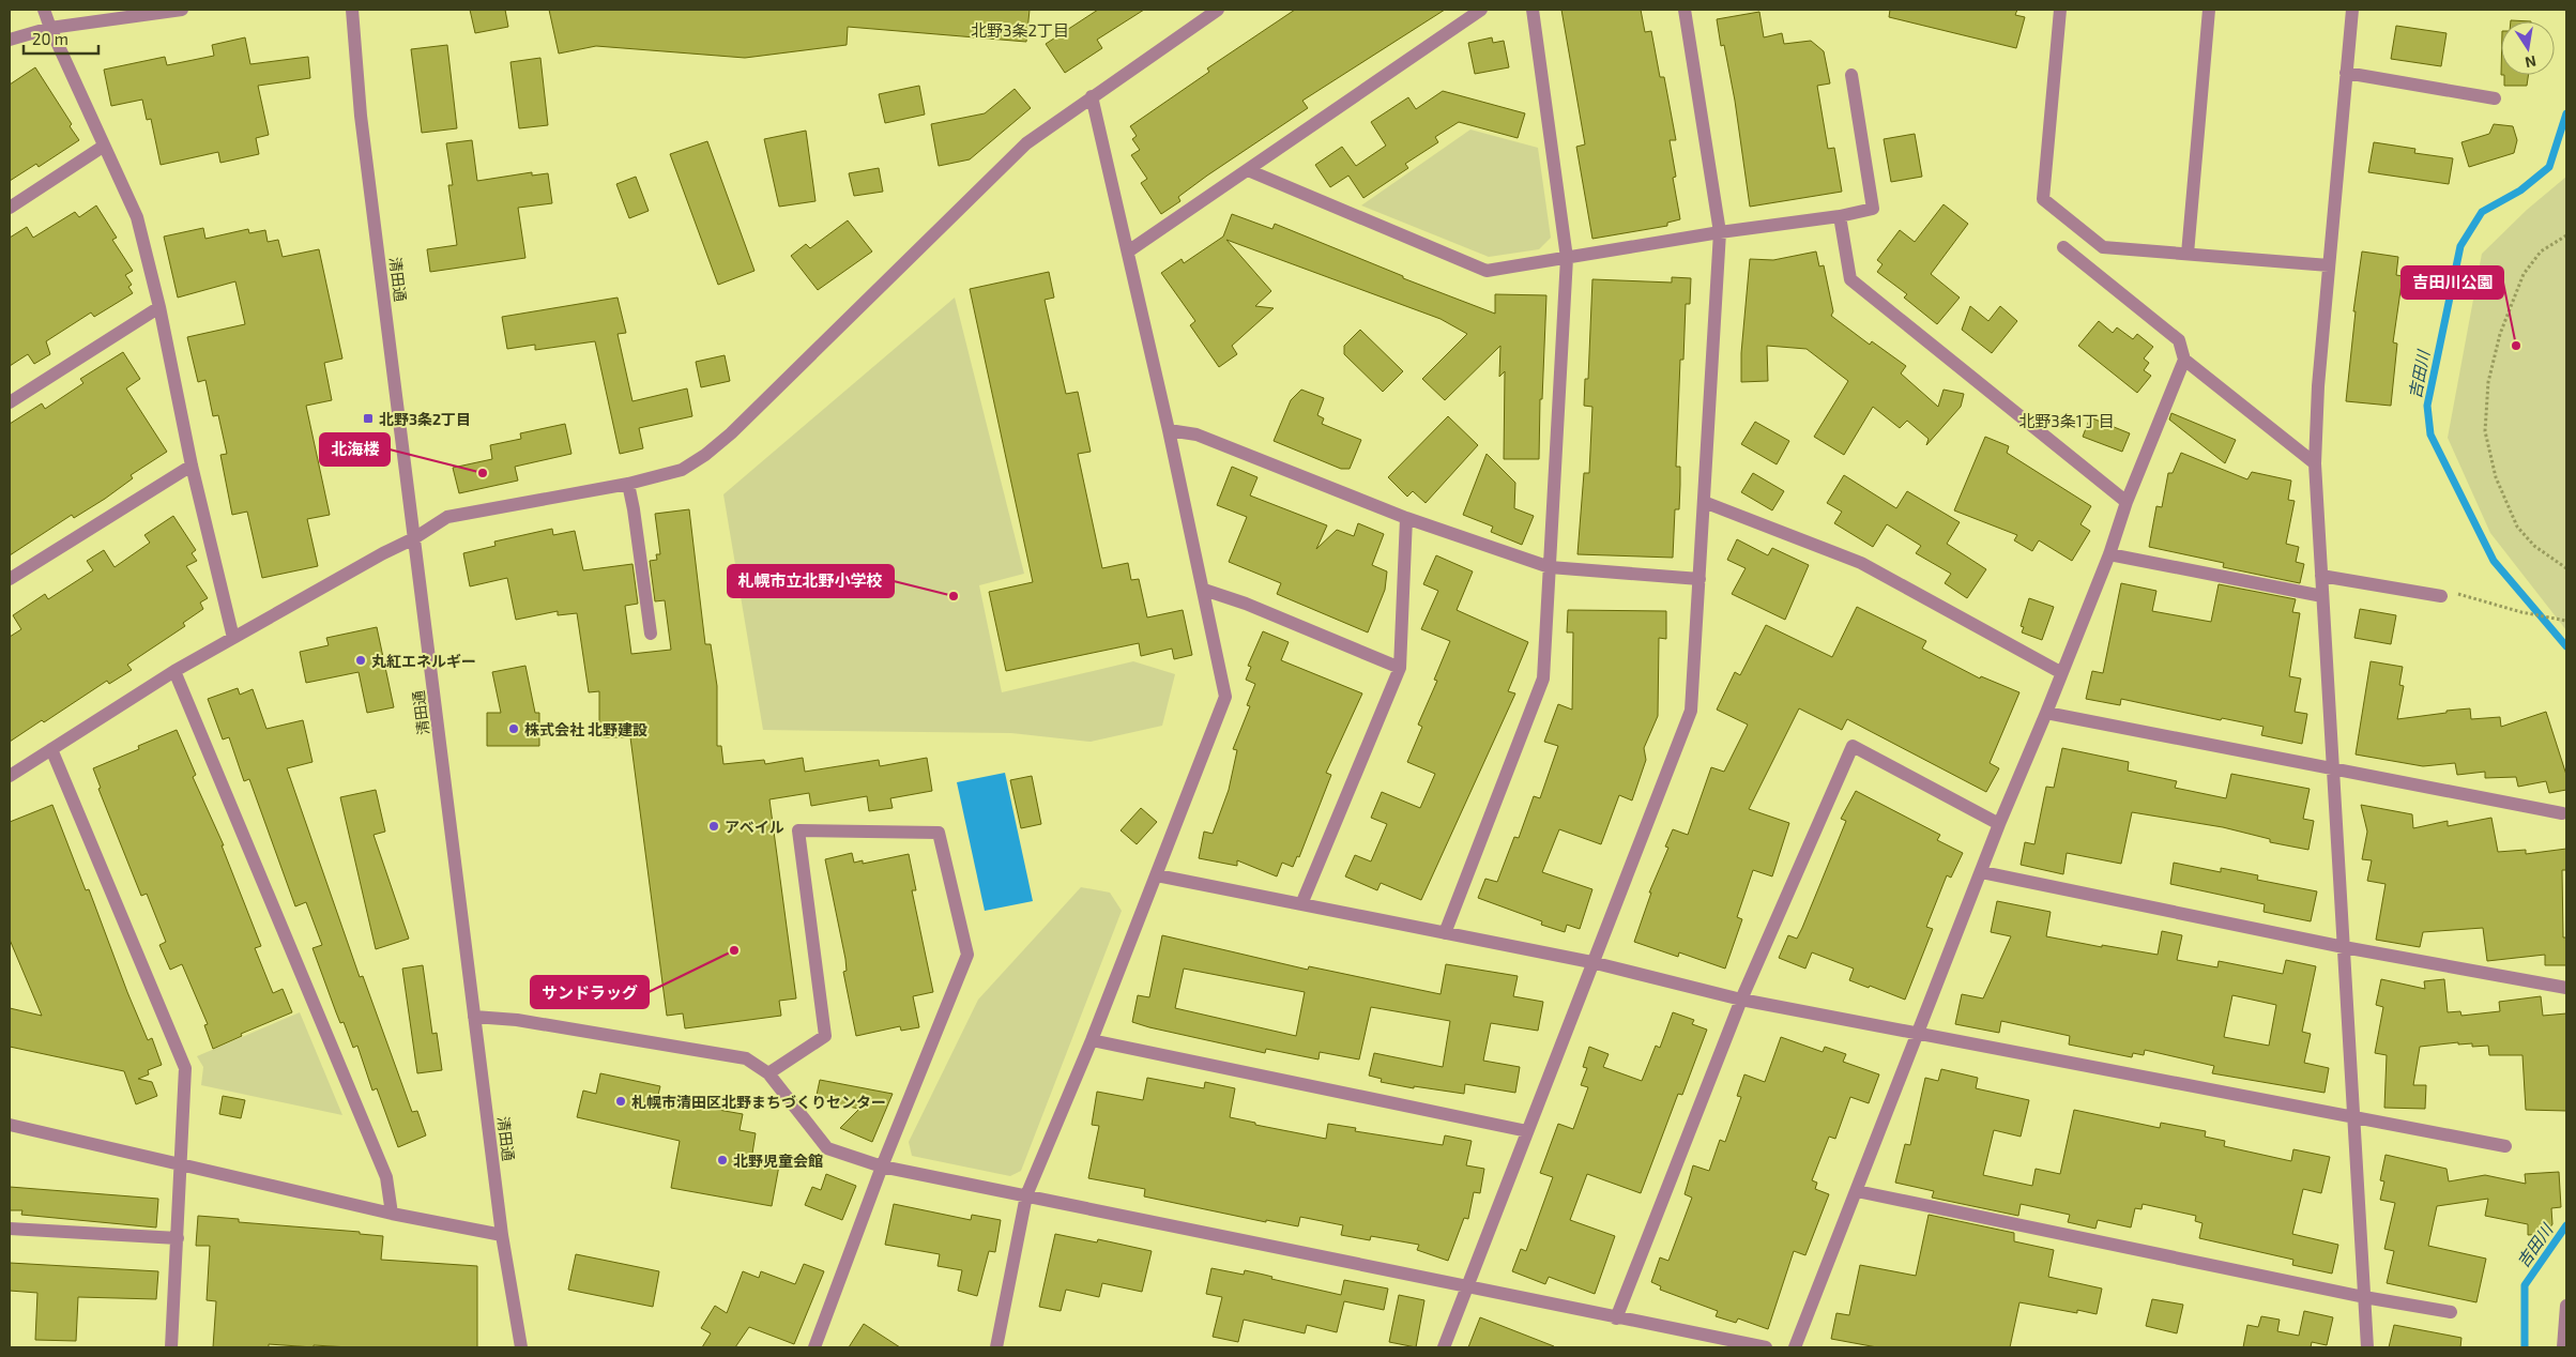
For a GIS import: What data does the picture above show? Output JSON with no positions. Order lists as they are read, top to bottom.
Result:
{
  "streets": {
    "street": ["清田通"]
  },
  "districts": ["北野3条2丁目", "北野3条1丁目"],
  "water": ["吉田川"],
  "places": {
    "other": [
      "吉田川公園",
      "北海楼",
      "札幌市立北野小学校",
      "丸紅エネルギー",
      "株式会社 北野建設",
      "アベイル",
      "サンドラッグ",
      "札幌市清田区北野まちづくりセンター",
      "北野児童会館"
    ],
    "transit": ["北野3条2丁目"]
  },
  "scale_bar": "20 m",
  "north": "bottom"
}
